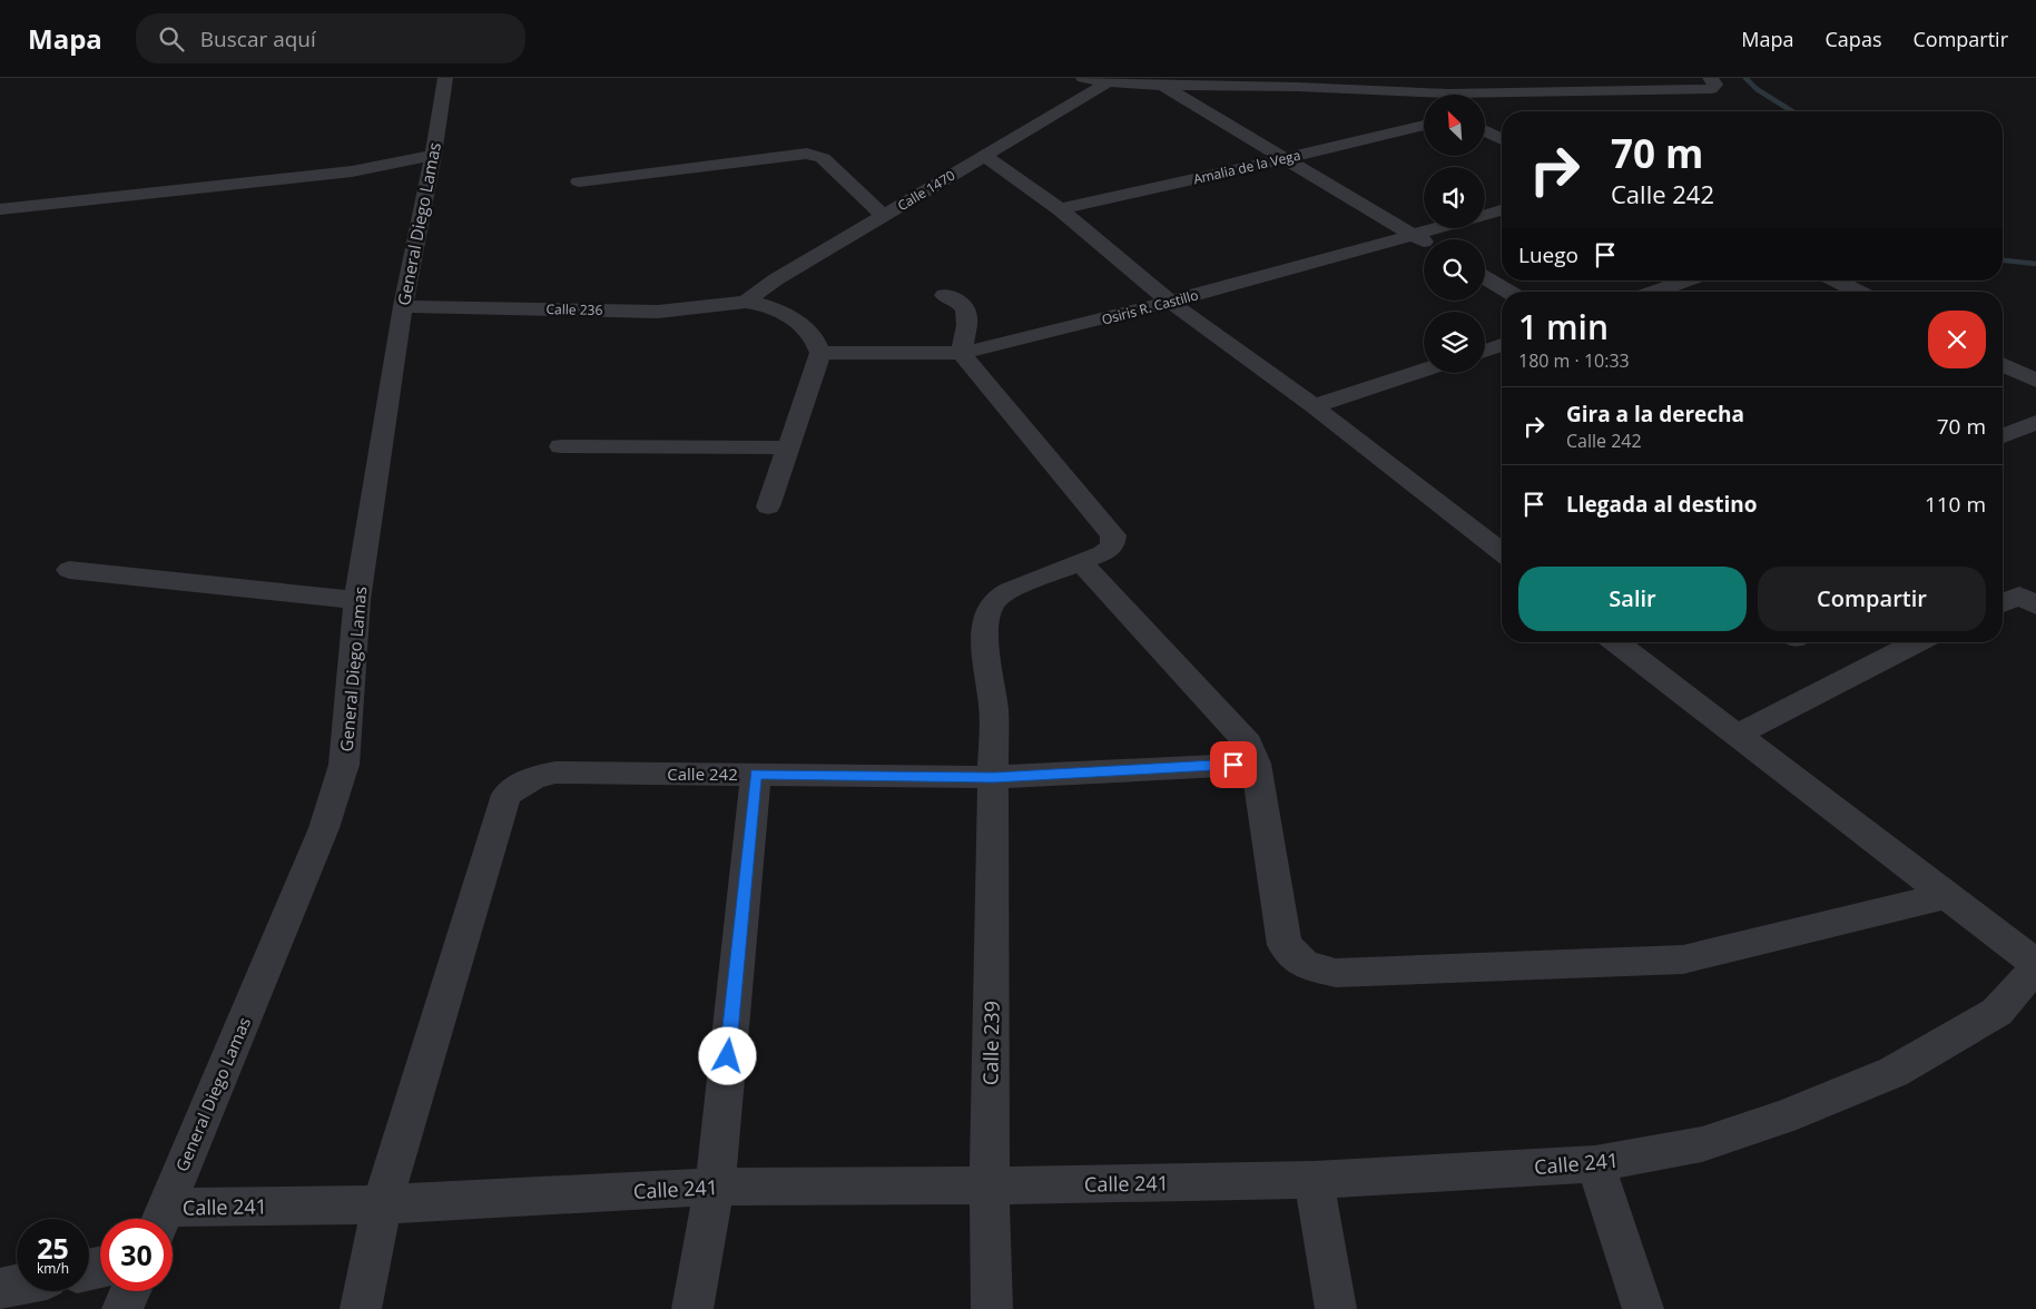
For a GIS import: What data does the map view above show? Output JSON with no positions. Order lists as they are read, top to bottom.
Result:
{
  "streets": {
    "street": [
      "Amalia de la Vega",
      "Calle 1470",
      "General Diego Lamas",
      "Osiris R. Castillo",
      "Calle 236",
      "Calle 242",
      "Calle 239",
      "Calle 241"
    ]
  },
  "crossings": [
    ["Calle 1470", "Calle 236"],
    ["General Diego Lamas", "Calle 236"],
    ["General Diego Lamas", "Calle 241"],
    ["Osiris R. Castillo", "Calle 239"],
    ["Calle 242", "Calle 239"],
    ["Calle 242", "Calle 241"],
    ["Calle 239", "Calle 241"]
  ],
  "north": "top left",
  "page": {
    "header": "Mapa",
    "search": "Buscar aquí",
    "nav": ["Mapa", "Capas", "Compartir"],
    "turn": ["70 m", "Calle 242"],
    "then": "Luego",
    "heading": ["1 min", "180 m · 10:33"],
    "list": [
      {
        "name": "Gira a la derecha",
        "note": "Calle 242",
        "value": "70 m"
      },
      {
        "name": "Llegada al destino",
        "value": "110 m"
      }
    ],
    "buttons": ["Salir", "Compartir"],
    "speed": "25 km/h",
    "limit": "30"
  }
}
